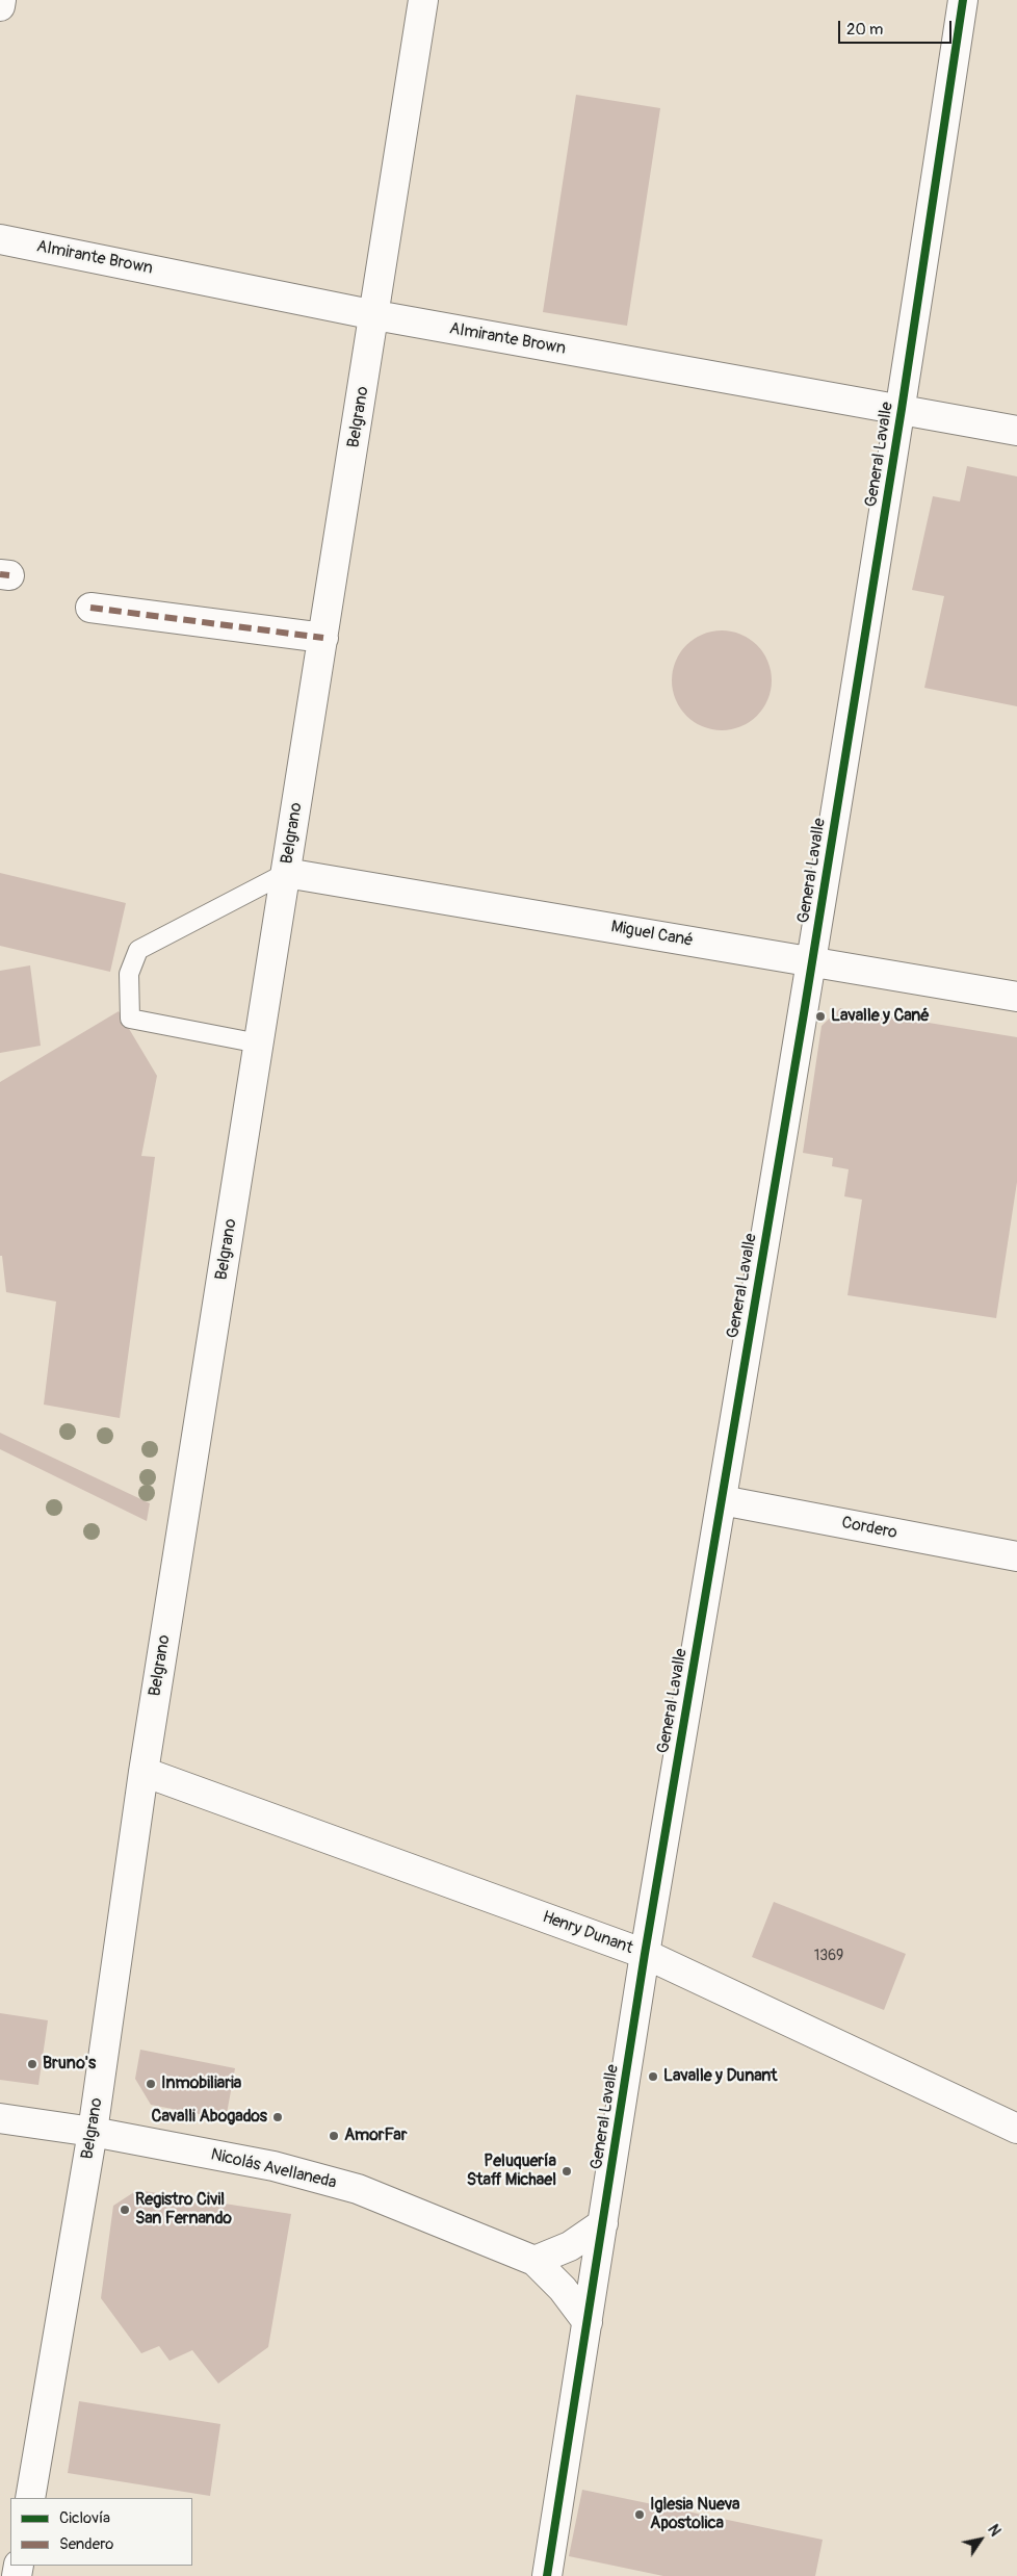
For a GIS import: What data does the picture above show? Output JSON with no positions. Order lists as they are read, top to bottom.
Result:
{
  "streets": {
    "street": [
      "Almirante Brown",
      "Belgrano",
      "General Lavalle",
      "Miguel Cané",
      "Cordero",
      "Henry Dunant",
      "Nicolás Avellaneda"
    ]
  },
  "crossings": [
    ["Almirante Brown", "Belgrano"],
    ["Almirante Brown", "General Lavalle"],
    ["Belgrano", "Miguel Cané"],
    ["Belgrano", "Henry Dunant"],
    ["Belgrano", "Nicolás Avellaneda"],
    ["General Lavalle", "Miguel Cané"],
    ["General Lavalle", "Cordero"],
    ["General Lavalle", "Henry Dunant"],
    ["General Lavalle", "Nicolás Avellaneda"]
  ],
  "places": [
    "Lavalle y Cané",
    "Bruno's",
    "Lavalle y Dunant",
    "Inmobiliaria",
    "Cavalli Abogados",
    "AmorFar",
    "Peluquería Staff Michael",
    "Registro Civil San Fernando",
    "Iglesia Nueva Apostolica"
  ],
  "house_numbers": ["1369"],
  "legend": ["Ciclovía", "Sendero"],
  "scale_bar": "20 m",
  "north": "top right"
}
